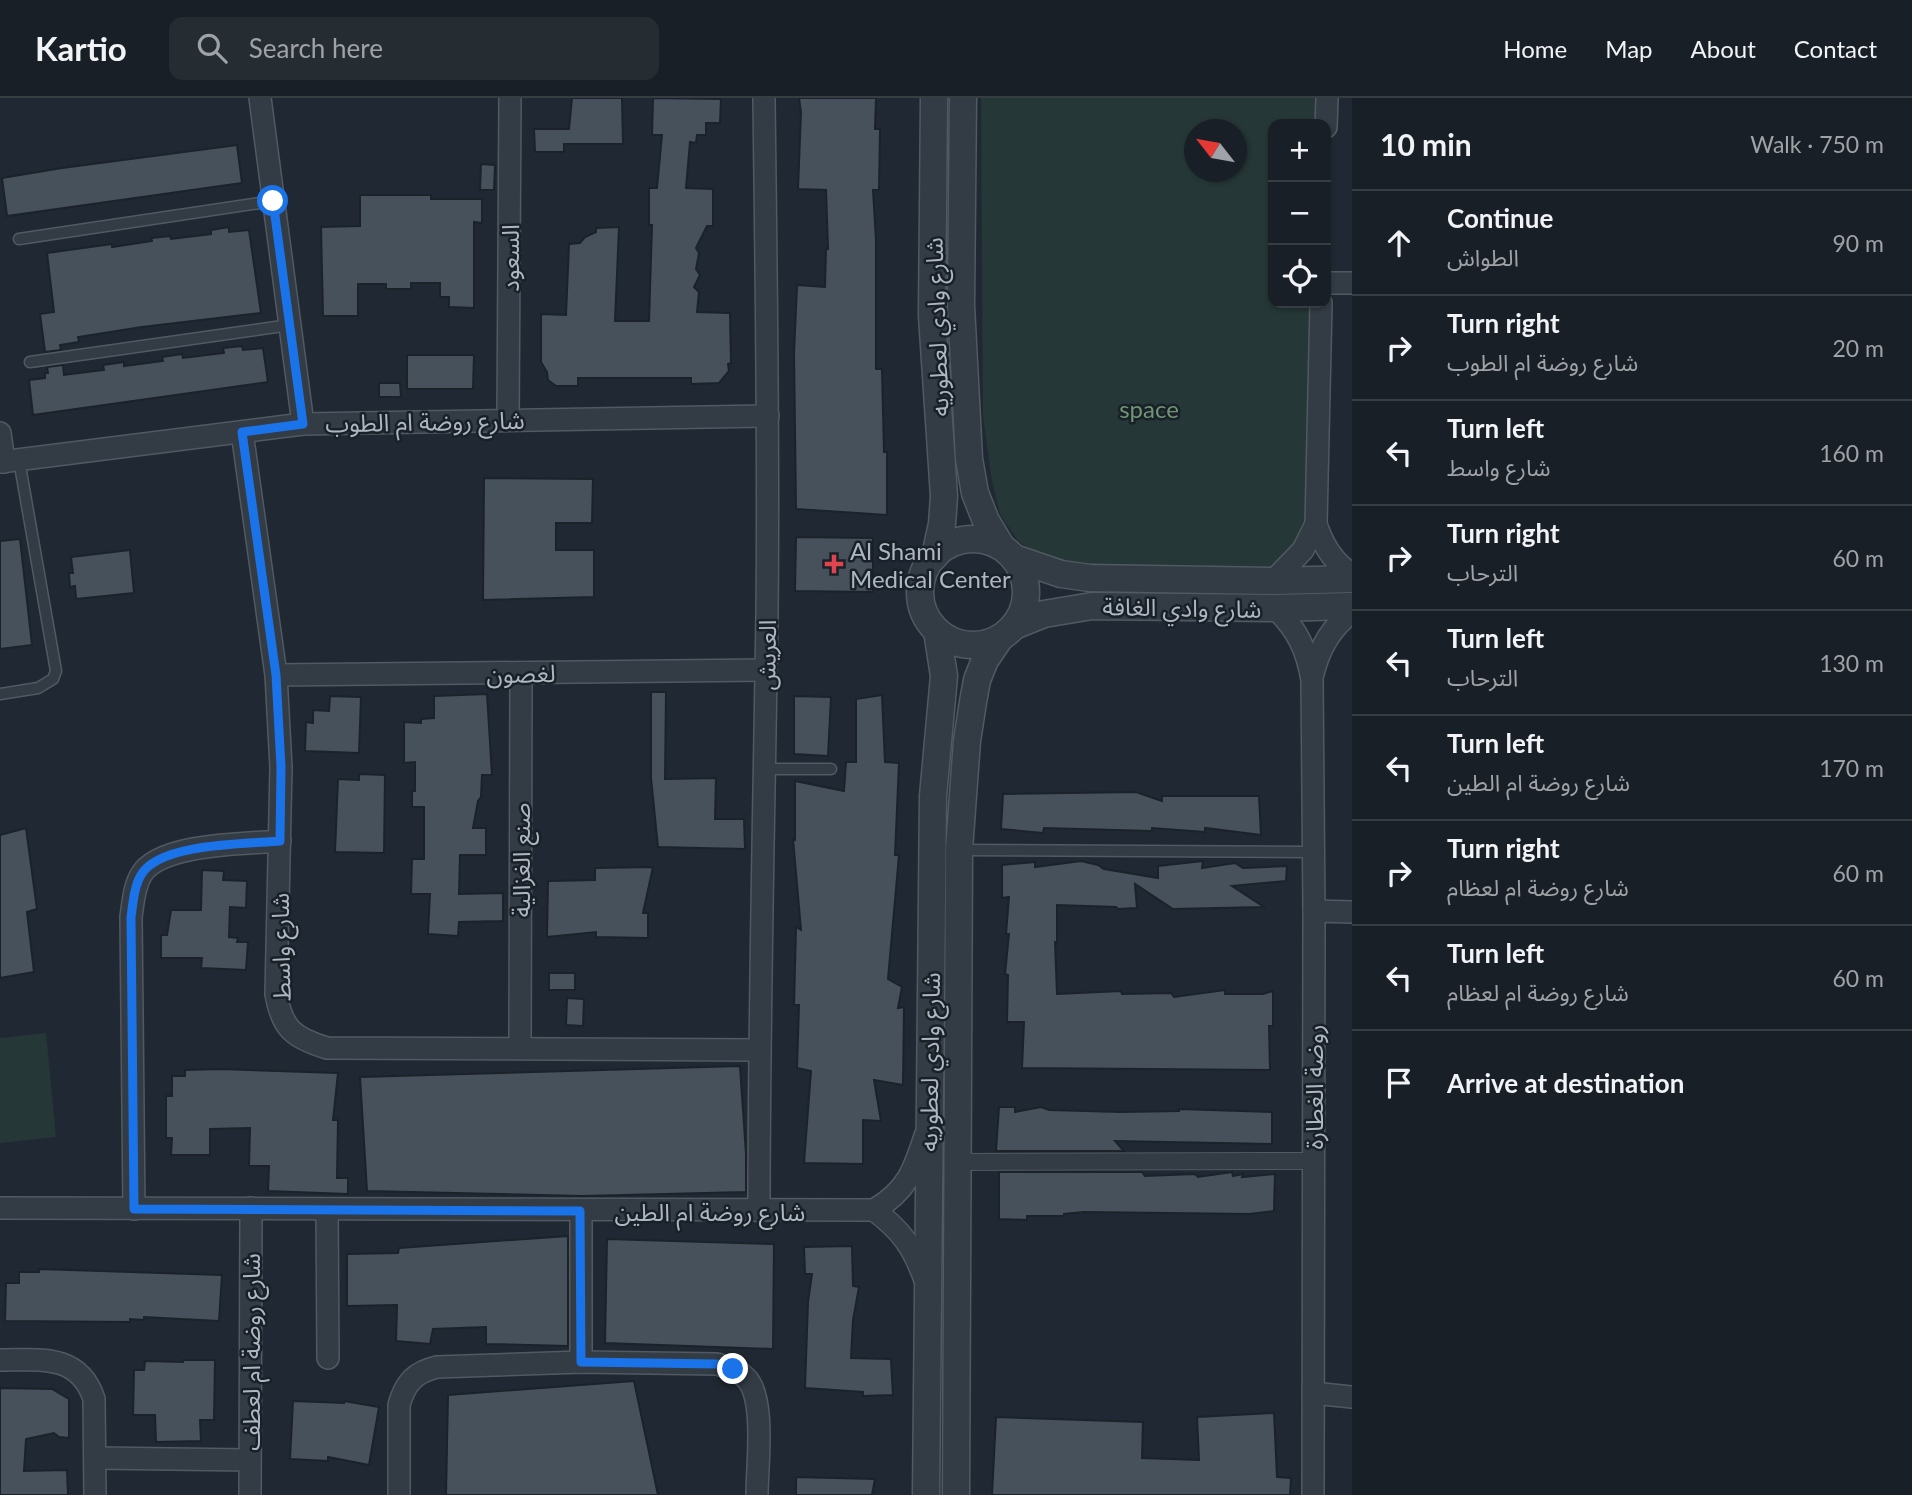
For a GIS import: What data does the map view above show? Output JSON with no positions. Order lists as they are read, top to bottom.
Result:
{
  "streets": {
    "street": [
      "السعود",
      "شارع وادي لعطوريه",
      "شارع روضة ام الطوب",
      "شارع وادي الغافة",
      "العريش",
      "لغصون",
      "صنع الغزالية",
      "شارع واسط",
      "روضة الغطارة",
      "شارع روضة ام الطين",
      "شارع روضة ام لعطف"
    ]
  },
  "crossings": [
    ["السعود", "شارع روضة ام الطوب"],
    ["شارع وادي لعطوريه", "شارع وادي الغافة"],
    ["شارع روضة ام الطوب", "العريش"],
    ["شارع روضة ام الطوب", "شارع واسط"],
    ["شارع وادي الغافة", "روضة الغطارة"],
    ["العريش", "لغصون"],
    ["العريش", "شارع واسط"],
    ["العريش", "شارع روضة ام الطين"],
    ["لغصون", "صنع الغزالية"],
    ["لغصون", "شارع واسط"],
    ["صنع الغزالية", "شارع واسط"],
    ["شارع روضة ام الطين", "شارع روضة ام لعطف"]
  ],
  "parks": ["space"],
  "places": {
    "health": ["Al Shami Medical Center"]
  },
  "north": "top left",
  "page": {
    "header": "Kartio",
    "search": "Search here",
    "nav": [
      "Home",
      "Map",
      "About",
      "Contact"
    ],
    "heading": ["10 min", "Walk · 750 m"],
    "map_buttons": ["+", "−"],
    "list": [
      ["Continue", "الطواش", "90 m"],
      ["Turn right", "شارع روضة ام الطوب", "20 m"],
      ["Turn left", "شارع واسط", "160 m"],
      ["Turn right", "الترحاب", "60 m"],
      ["Turn left", "الترحاب", "130 m"],
      ["Turn left", "شارع روضة ام الطين", "170 m"],
      ["Turn right", "شارع روضة ام لعظام", "60 m"],
      ["Turn left", "شارع روضة ام لعظام", "60 m"],
      "Arrive at destination"
    ]
  }
}
